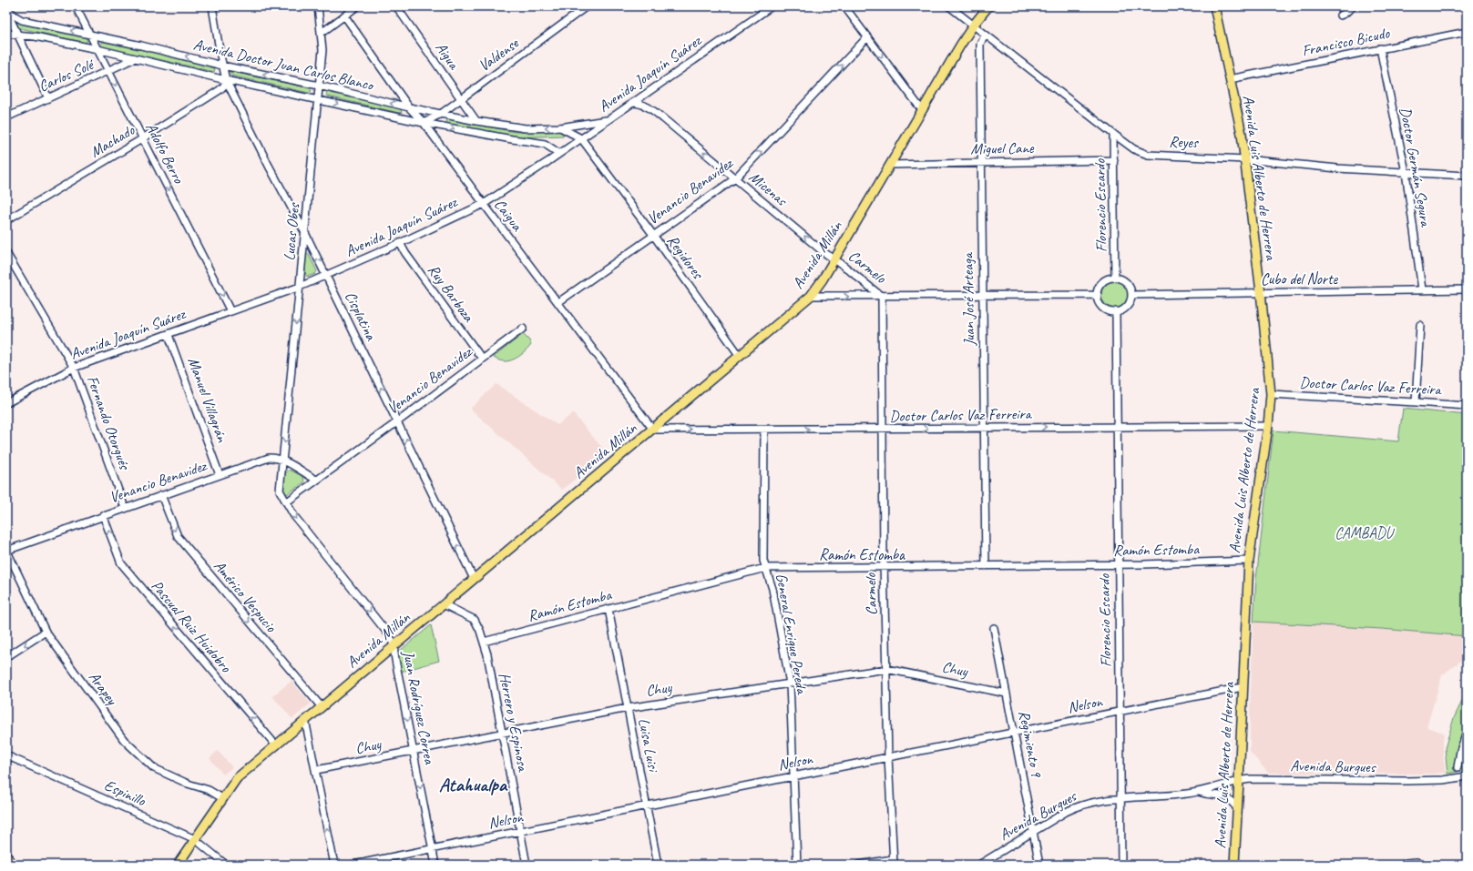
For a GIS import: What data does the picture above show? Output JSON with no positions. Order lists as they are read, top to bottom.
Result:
{
  "streets": {
    "main road": ["Avenida Luis Alberto de Herrera", "Avenida Millán"],
    "street": [
      "Francisco Bicudo",
      "Valdense",
      "Aigua",
      "Avenida Doctor Juan Carlos Blanco",
      "Avenida Joaquín Suárez",
      "Carlos Solé",
      "Machado",
      "Reyes",
      "Miguel Cane",
      "Adolfo Berro",
      "Doctor Germán Segura",
      "Micenas",
      "Venancio Benavidez",
      "Florencio Escardo",
      "Caigua",
      "Lucas Obes",
      "Regidores",
      "Carmelo",
      "Cubo del Norte",
      "Ruy Barboza",
      "Juan José Arteaga",
      "Cisplatina",
      "Doctor Carlos Vaz Ferreira",
      "Manuel Villagrán",
      "Fernando Otorgués",
      "Ramón Estomba",
      "Américo Vespucio",
      "Pascual Ruiz Huidobro",
      "General Enrique Pereda",
      "Chuy",
      "Arapey",
      "Nelson",
      "Juan Rodríguez Correa",
      "Herrero y Espinosa",
      "Regimiento 9",
      "Luisa Luisi",
      "Avenida Burgues",
      "Espinillo"
    ]
  },
  "crossings": [
    ["Francisco Bicudo", "Doctor Germán Segura"],
    ["Francisco Bicudo", "Avenida Luis Alberto de Herrera"],
    ["Valdense", "Aigua"],
    ["Valdense", "Avenida Doctor Juan Carlos Blanco"],
    ["Valdense", "Caigua"],
    ["Aigua", "Avenida Doctor Juan Carlos Blanco"],
    ["Avenida Doctor Juan Carlos Blanco", "Avenida Joaquín Suárez"],
    ["Avenida Doctor Juan Carlos Blanco", "Carlos Solé"],
    ["Avenida Doctor Juan Carlos Blanco", "Machado"],
    ["Avenida Doctor Juan Carlos Blanco", "Adolfo Berro"],
    ["Avenida Doctor Juan Carlos Blanco", "Caigua"],
    ["Avenida Doctor Juan Carlos Blanco", "Lucas Obes"],
    ["Avenida Doctor Juan Carlos Blanco", "Regidores"],
    ["Avenida Doctor Juan Carlos Blanco", "Cisplatina"],
    ["Avenida Joaquín Suárez", "Adolfo Berro"],
    ["Avenida Joaquín Suárez", "Micenas"],
    ["Avenida Joaquín Suárez", "Caigua"],
    ["Avenida Joaquín Suárez", "Lucas Obes"],
    ["Avenida Joaquín Suárez", "Regidores"],
    ["Avenida Joaquín Suárez", "Ruy Barboza"],
    ["Avenida Joaquín Suárez", "Cisplatina"],
    ["Avenida Joaquín Suárez", "Manuel Villagrán"],
    ["Avenida Joaquín Suárez", "Fernando Otorgués"],
    ["Carlos Solé", "Adolfo Berro"],
    ["Machado", "Adolfo Berro"],
    ["Machado", "Cisplatina"],
    ["Reyes", "Doctor Germán Segura"],
    ["Reyes", "Avenida Luis Alberto de Herrera"],
    ["Reyes", "Florencio Escardo"],
    ["Reyes", "Avenida Millán"],
    ["Reyes", "Juan José Arteaga"],
    ["Miguel Cane", "Florencio Escardo"],
    ["Miguel Cane", "Avenida Millán"],
    ["Miguel Cane", "Juan José Arteaga"],
    ["Doctor Germán Segura", "Cubo del Norte"],
    ["Avenida Luis Alberto de Herrera", "Cubo del Norte"],
    ["Avenida Luis Alberto de Herrera", "Doctor Carlos Vaz Ferreira"],
    ["Avenida Luis Alberto de Herrera", "Ramón Estomba"],
    ["Avenida Luis Alberto de Herrera", "Nelson"],
    ["Avenida Luis Alberto de Herrera", "Avenida Burgues"],
    ["Micenas", "Venancio Benavidez"],
    ["Micenas", "Avenida Millán"],
    ["Micenas", "Carmelo"],
    ["Venancio Benavidez", "Caigua"],
    ["Venancio Benavidez", "Lucas Obes"],
    ["Venancio Benavidez", "Regidores"],
    ["Venancio Benavidez", "Ruy Barboza"],
    ["Venancio Benavidez", "Cisplatina"],
    ["Venancio Benavidez", "Manuel Villagrán"],
    ["Venancio Benavidez", "Fernando Otorgués"],
    ["Venancio Benavidez", "Américo Vespucio"],
    ["Venancio Benavidez", "Pascual Ruiz Huidobro"],
    ["Venancio Benavidez", "Arapey"],
    ["Venancio Benavidez", "Juan Rodríguez Correa"],
    ["Florencio Escardo", "Cubo del Norte"],
    ["Florencio Escardo", "Doctor Carlos Vaz Ferreira"],
    ["Florencio Escardo", "Ramón Estomba"],
    ["Florencio Escardo", "Nelson"],
    ["Florencio Escardo", "Avenida Burgues"],
    ["Caigua", "Avenida Millán"],
    ["Caigua", "Doctor Carlos Vaz Ferreira"],
    ["Lucas Obes", "Cisplatina"],
    ["Lucas Obes", "Juan Rodríguez Correa"],
    ["Avenida Millán", "Regidores"],
    ["Avenida Millán", "Carmelo"],
    ["Avenida Millán", "Cisplatina"],
    ["Avenida Millán", "Doctor Carlos Vaz Ferreira"],
    ["Avenida Millán", "Américo Vespucio"],
    ["Avenida Millán", "Pascual Ruiz Huidobro"],
    ["Avenida Millán", "Arapey"],
    ["Avenida Millán", "Juan Rodríguez Correa"],
    ["Avenida Millán", "Herrero y Espinosa"],
    ["Avenida Millán", "Espinillo"],
    ["Carmelo", "Doctor Carlos Vaz Ferreira"],
    ["Carmelo", "Ramón Estomba"],
    ["Carmelo", "Chuy"],
    ["Carmelo", "Nelson"],
    ["Juan José Arteaga", "Doctor Carlos Vaz Ferreira"],
    ["Juan José Arteaga", "Ramón Estomba"],
    ["Doctor Carlos Vaz Ferreira", "General Enrique Pereda"],
    ["Ramón Estomba", "General Enrique Pereda"],
    ["Ramón Estomba", "Herrero y Espinosa"],
    ["Ramón Estomba", "Luisa Luisi"],
    ["General Enrique Pereda", "Chuy"],
    ["General Enrique Pereda", "Nelson"],
    ["Chuy", "Juan Rodríguez Correa"],
    ["Chuy", "Herrero y Espinosa"],
    ["Chuy", "Regimiento 9"],
    ["Chuy", "Luisa Luisi"],
    ["Nelson", "Juan Rodríguez Correa"],
    ["Nelson", "Herrero y Espinosa"],
    ["Nelson", "Regimiento 9"],
    ["Nelson", "Luisa Luisi"],
    ["Regimiento 9", "Avenida Burgues"]
  ],
  "one_way": [
    "Adolfo Berro",
    "Micenas",
    "Lucas Obes",
    "Cisplatina",
    "Doctor Carlos Vaz Ferreira",
    "Américo Vespucio",
    "Pascual Ruiz Huidobro",
    "Juan Rodríguez Correa"
  ],
  "districts": ["Atahualpa"],
  "parks": ["CAMBADU"]
}
